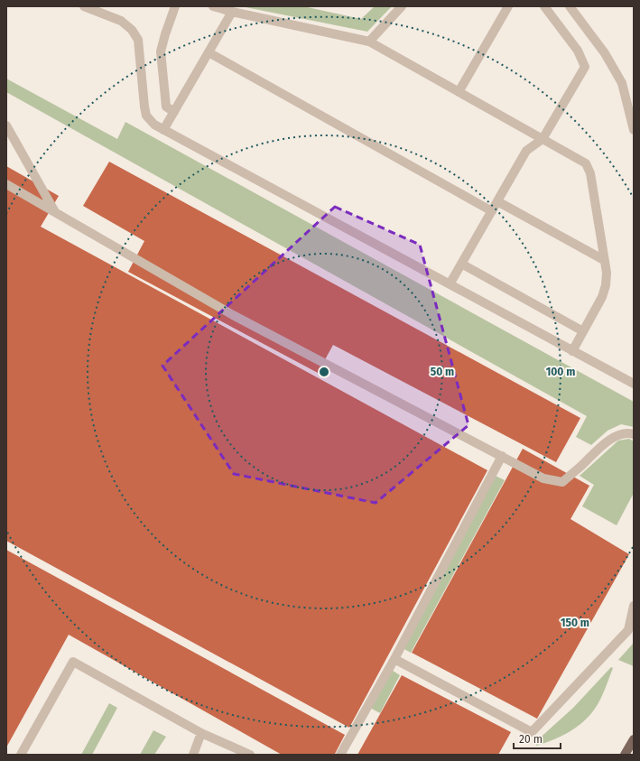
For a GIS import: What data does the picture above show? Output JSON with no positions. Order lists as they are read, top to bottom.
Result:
{
  "scale_bar": "20 m",
  "rings": ["50 m", "100 m", "150 m"]
}
